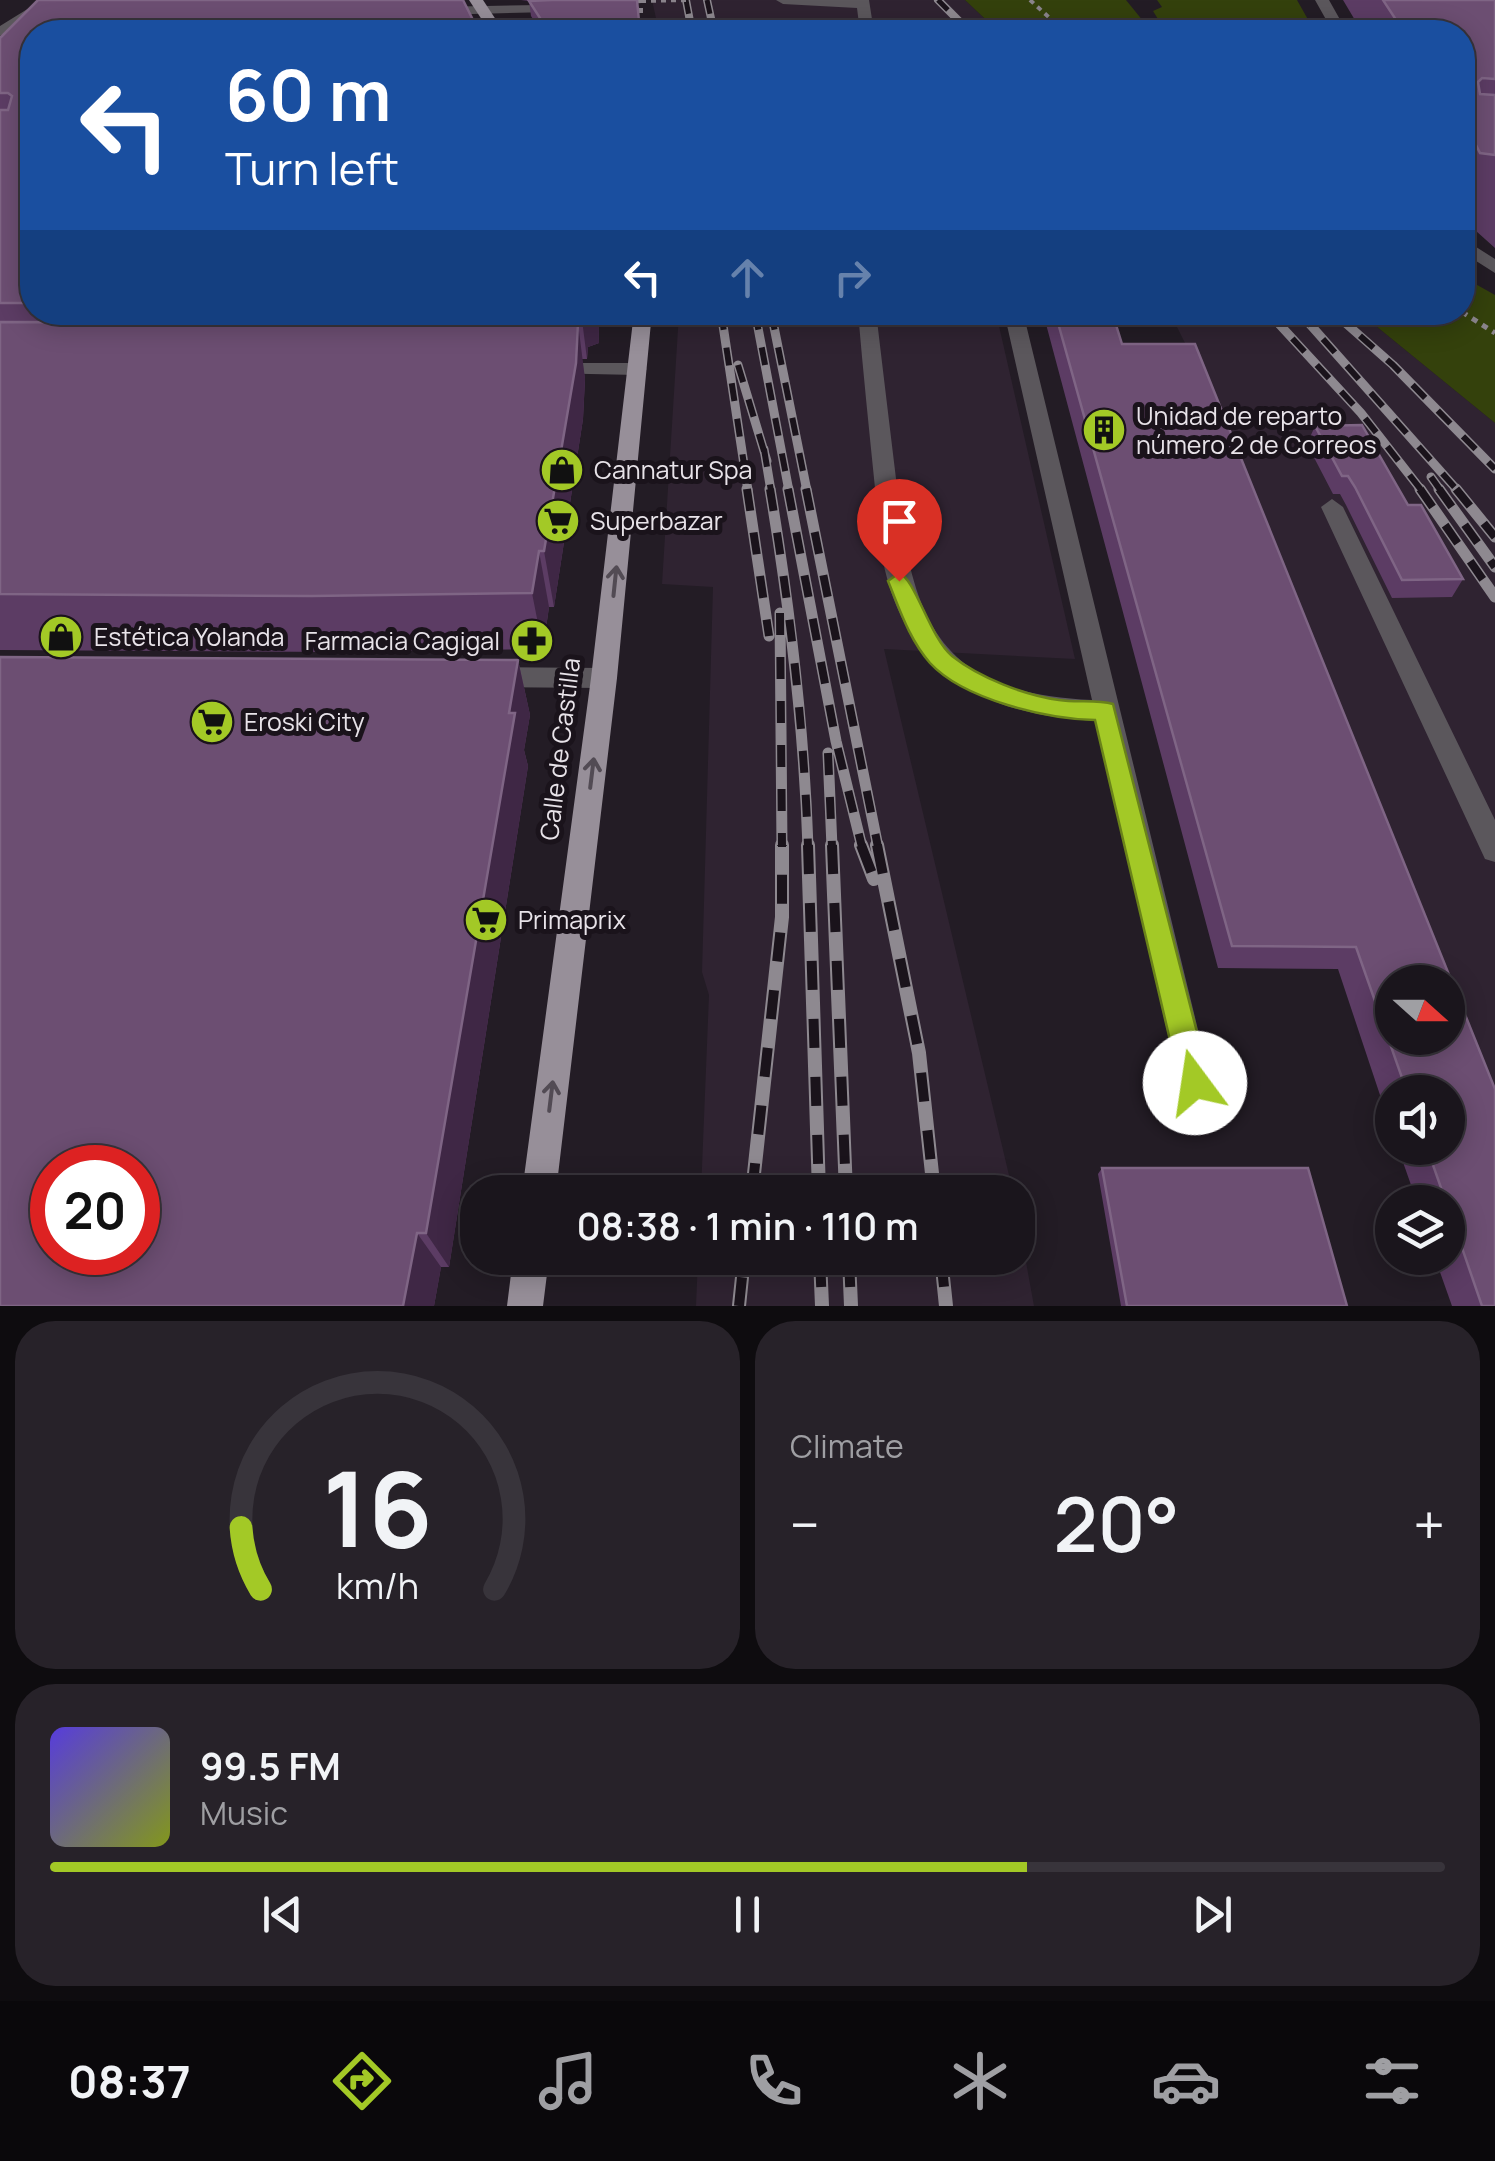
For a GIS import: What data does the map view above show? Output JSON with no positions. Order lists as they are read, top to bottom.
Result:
{
  "streets": {
    "main road": ["Calle de Castilla"]
  },
  "one_way": ["Calle de Castilla"],
  "places": {
    "building": ["Unidad de reparto número 2 de Correos"],
    "shop": ["Cannatur Spa", "Estética Yolanda"],
    "supermarket": ["Superbazar", "Eroski City", "Primaprix"],
    "pharmacy": ["Farmacia Cagigal"]
  },
  "north": "right",
  "page": {
    "turn": ["60 m", "Turn left"],
    "limit": "20",
    "trip": "08:38 · 1 min · 110 m",
    "tile": "Climate",
    "heat": ["−", "20°", "+"],
    "song": ["99.5 FM", "Music"],
    "tabs": "08:37",
    "gauge": ["16", "km/h"]
  }
}
